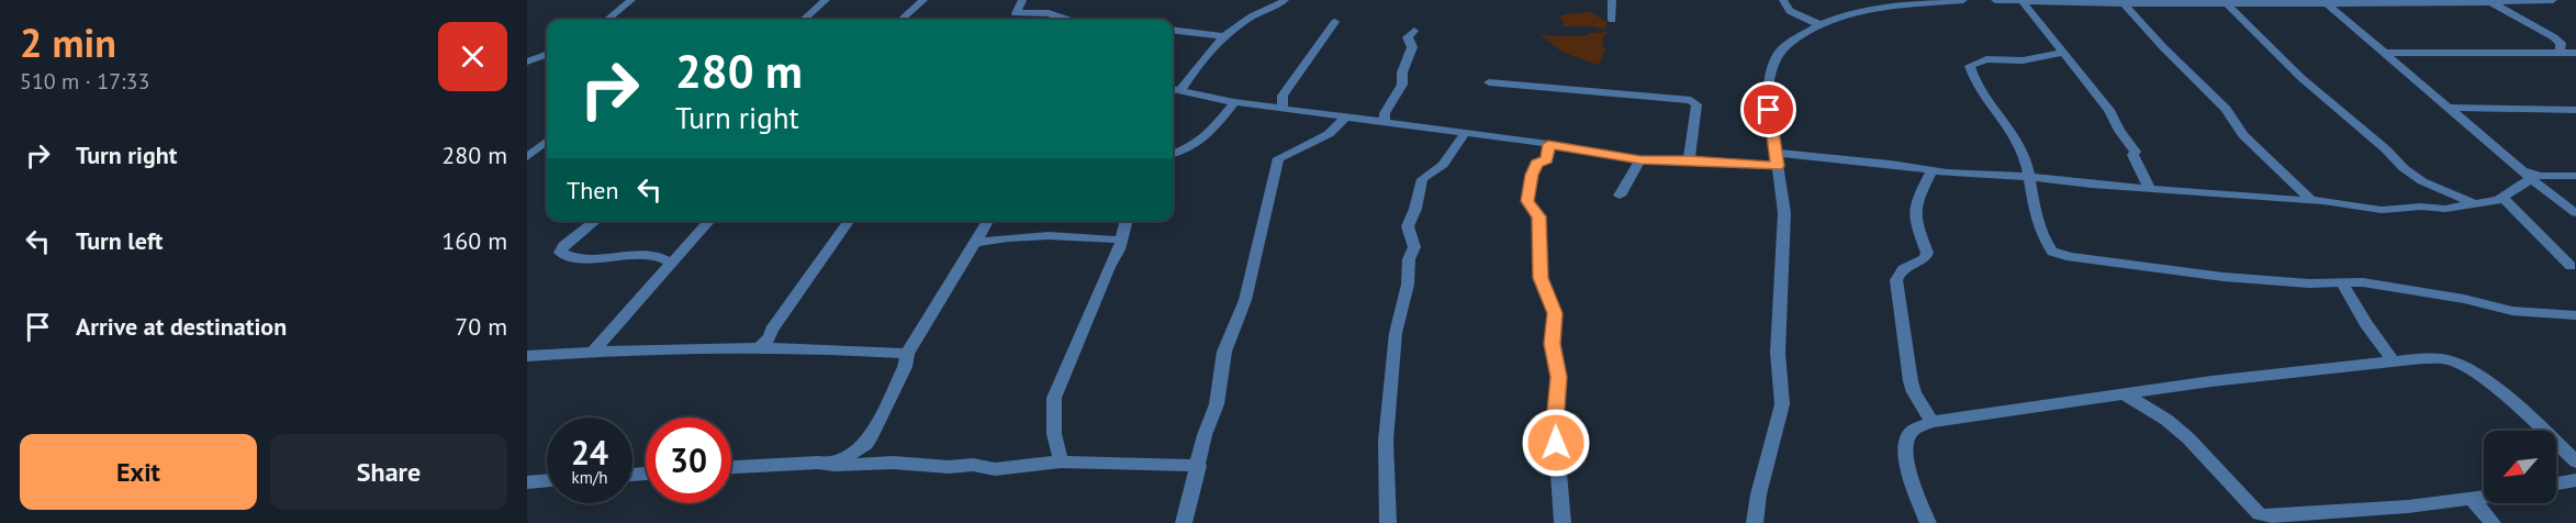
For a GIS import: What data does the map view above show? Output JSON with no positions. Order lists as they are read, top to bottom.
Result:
{
  "north": "bottom left",
  "page": {
    "heading": ["2 min", "510 m · 17:33"],
    "turn": ["280 m", "Turn right"],
    "list": [
      {
        "name": "Turn right",
        "value": "280 m"
      },
      {
        "name": "Turn left",
        "value": "160 m"
      },
      {
        "name": "Arrive at destination",
        "value": "70 m"
      }
    ],
    "then": "Then",
    "speed": "24 km/h",
    "limit": "30",
    "buttons": ["Exit", "Share"]
  }
}
